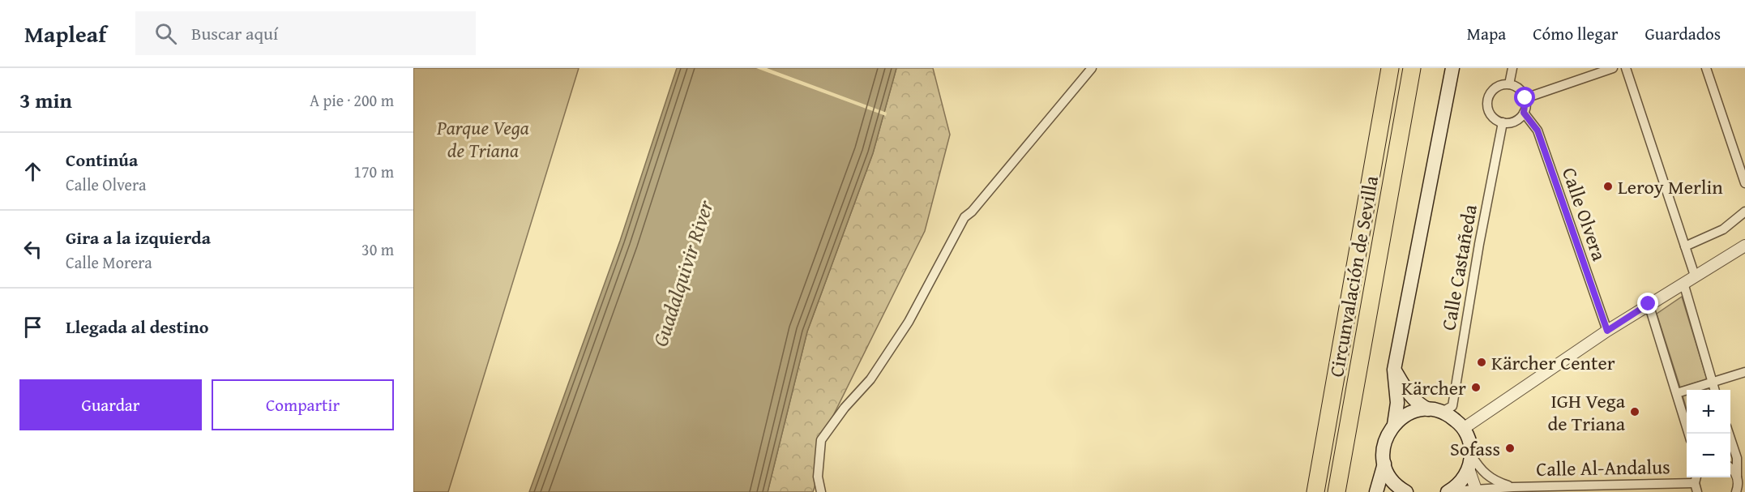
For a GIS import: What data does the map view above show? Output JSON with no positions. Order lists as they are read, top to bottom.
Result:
{
  "streets": {
    "highway": ["Circunvalación de Sevilla"],
    "street": ["Calle Olvera", "Calle Castañeda", "Calle Al-Andalus"]
  },
  "crossings": [
    ["Calle Olvera", "Calle Castañeda"]
  ],
  "water": ["Guadalquivir River"],
  "parks": ["Parque Vega de Triana"],
  "places": [
    "Leroy Merlin",
    "Kärcher Center",
    "Kärcher",
    "IGH Vega de Triana",
    "Sofass"
  ],
  "page": {
    "header": "Mapleaf",
    "search": "Buscar aquí",
    "nav": ["Mapa", "Cómo llegar", "Guardados"],
    "heading": ["3 min", "A pie · 200 m"],
    "list": [
      ["Continúa", "Calle Olvera", "170 m"],
      ["Gira a la izquierda", "Calle Morera", "30 m"],
      "Llegada al destino"
    ],
    "buttons": ["Guardar", "Compartir"],
    "map_buttons": ["+", "−"]
  }
}
